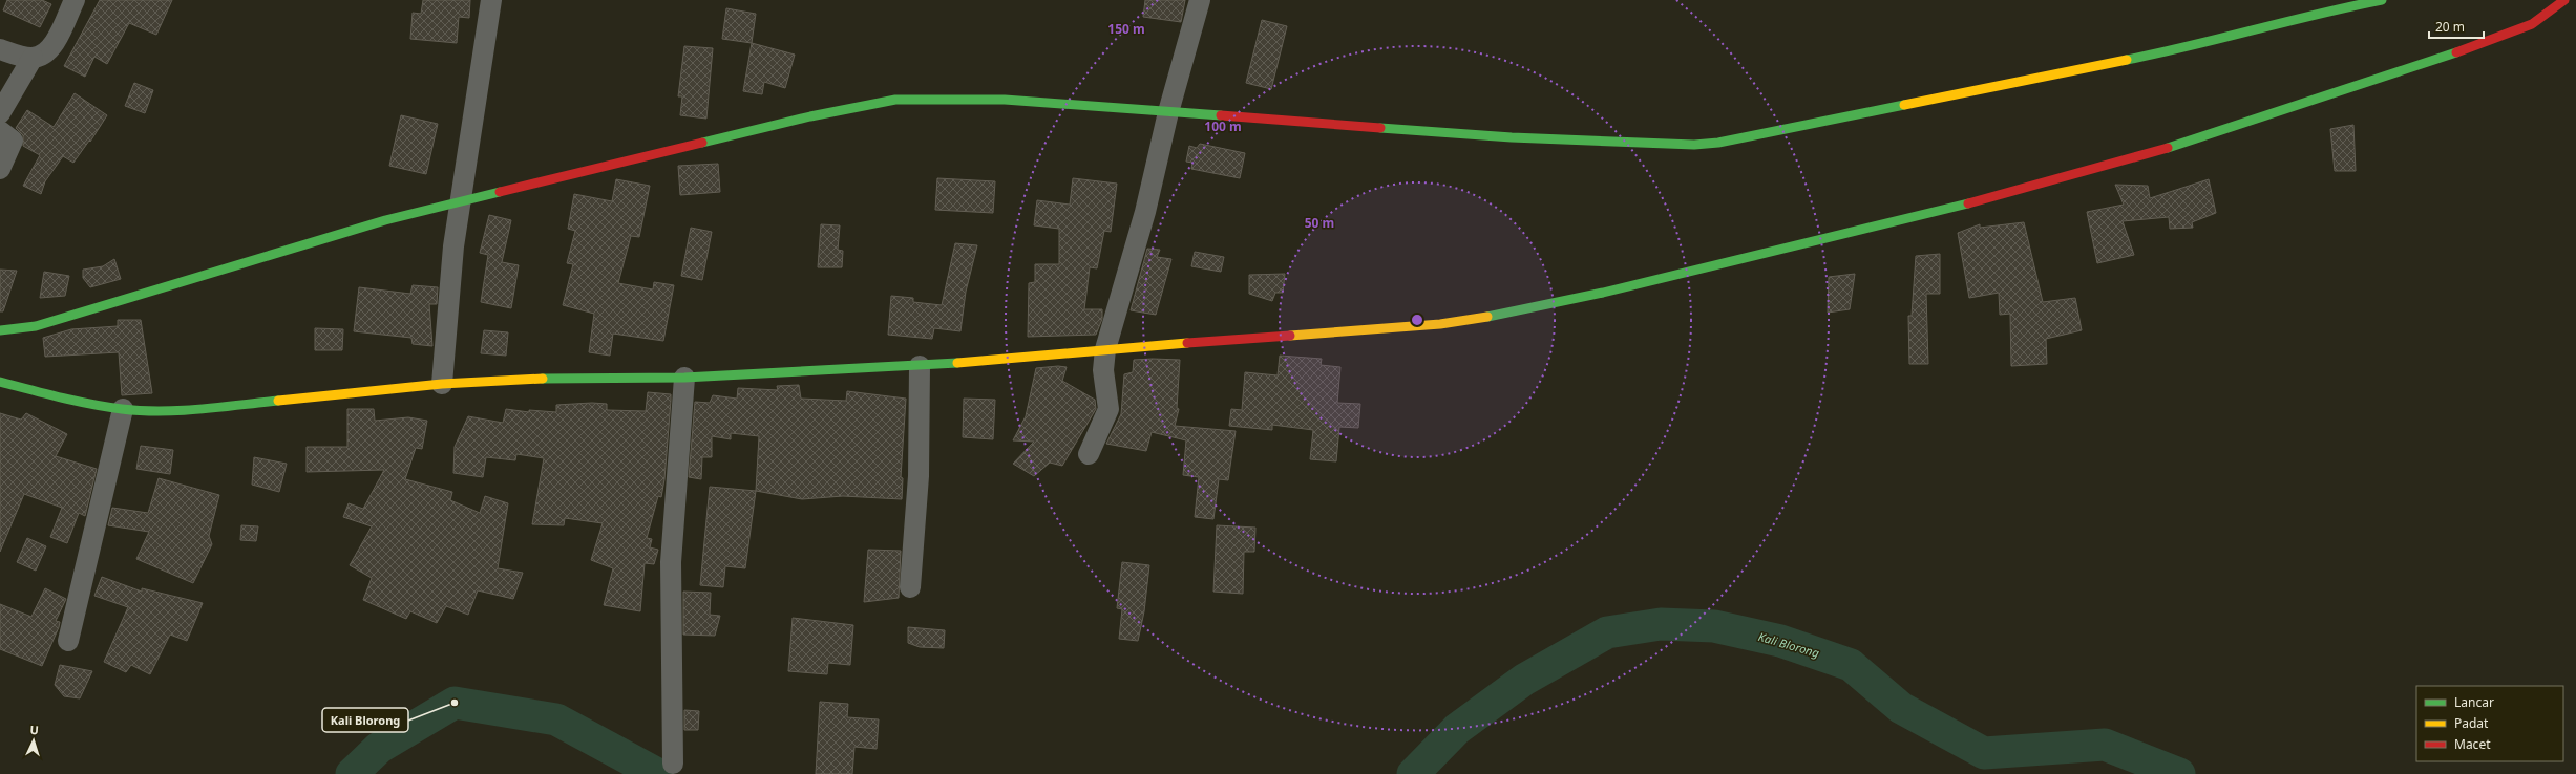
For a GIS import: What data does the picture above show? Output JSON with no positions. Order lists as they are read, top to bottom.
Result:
{
  "water": ["Kali Blorong"],
  "places": ["Kali Blorong"],
  "legend": ["Lancar", "Padat", "Macet"],
  "scale_bar": "20 m",
  "north": "top",
  "rings": ["150 m", "100 m", "50 m"]
}
